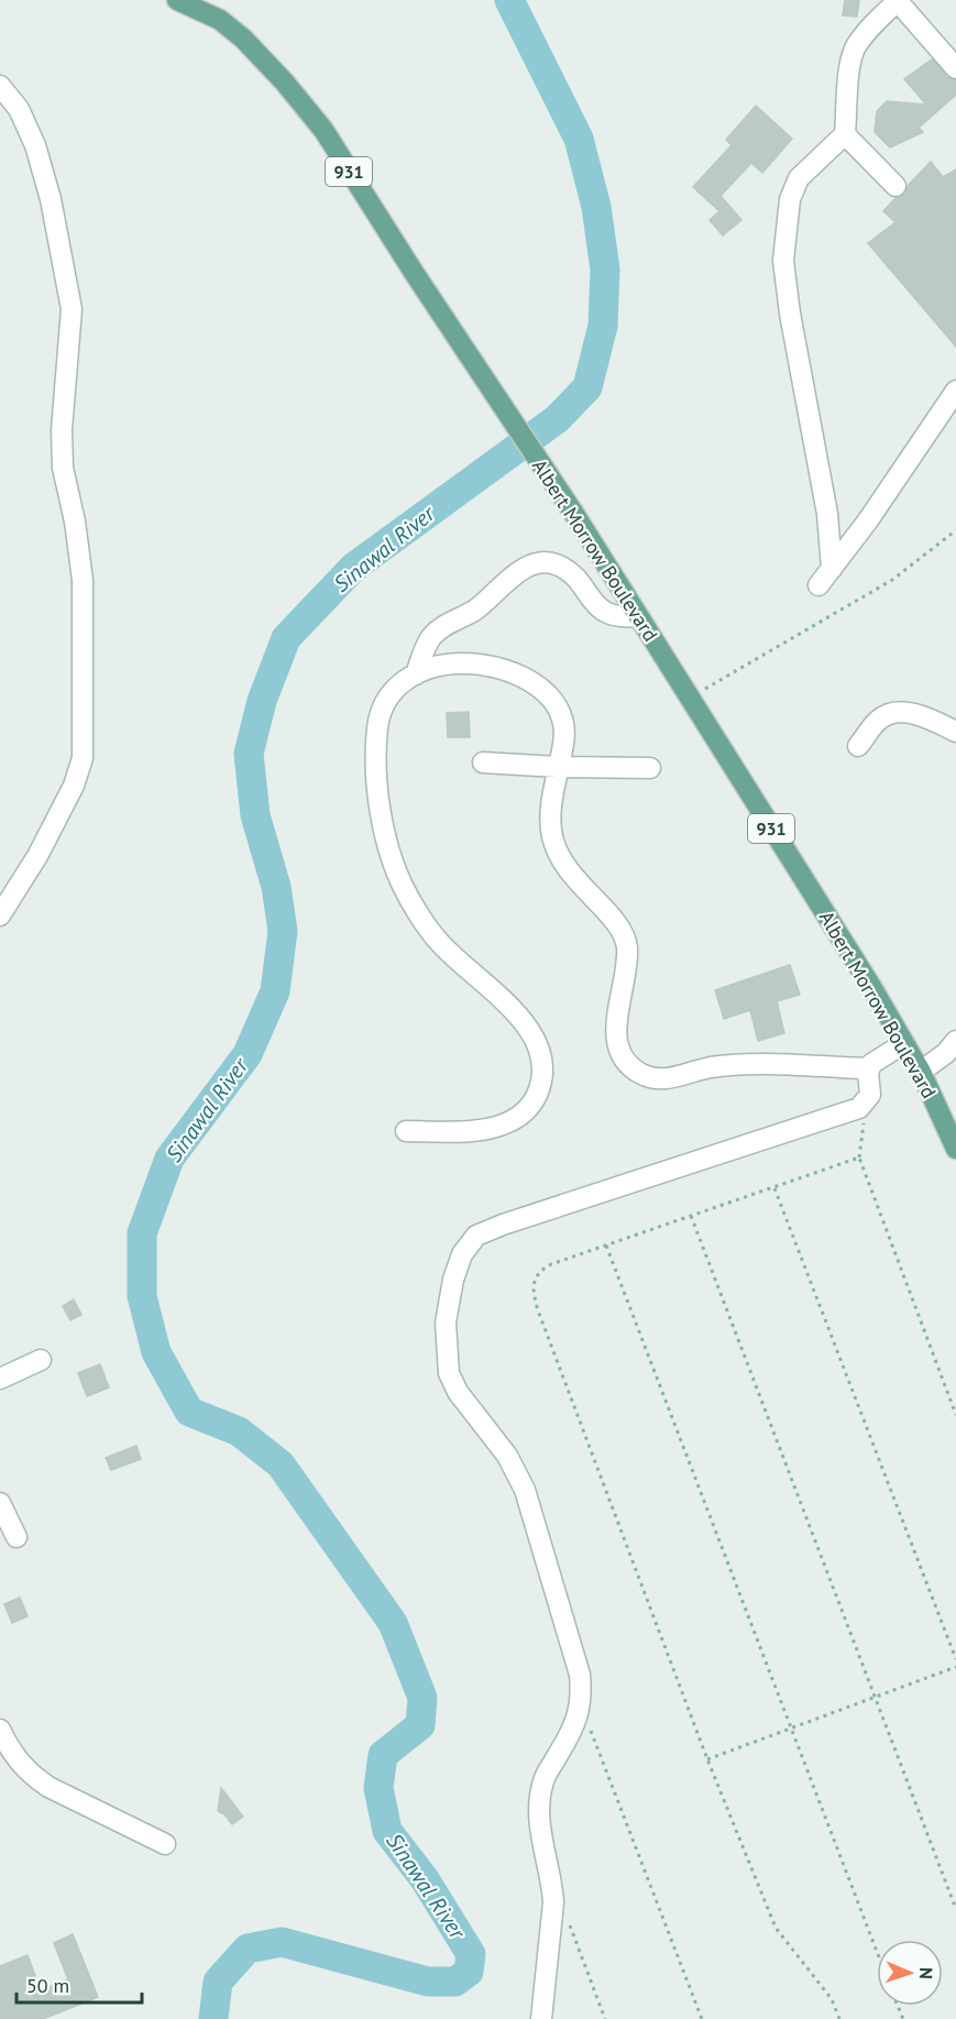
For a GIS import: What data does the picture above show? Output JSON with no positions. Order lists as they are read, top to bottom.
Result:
{
  "streets": {
    "main road": ["931", "Albert Morrow Boulevard"]
  },
  "water": ["Sinawal River"],
  "scale_bar": "50 m",
  "north": "right"
}
